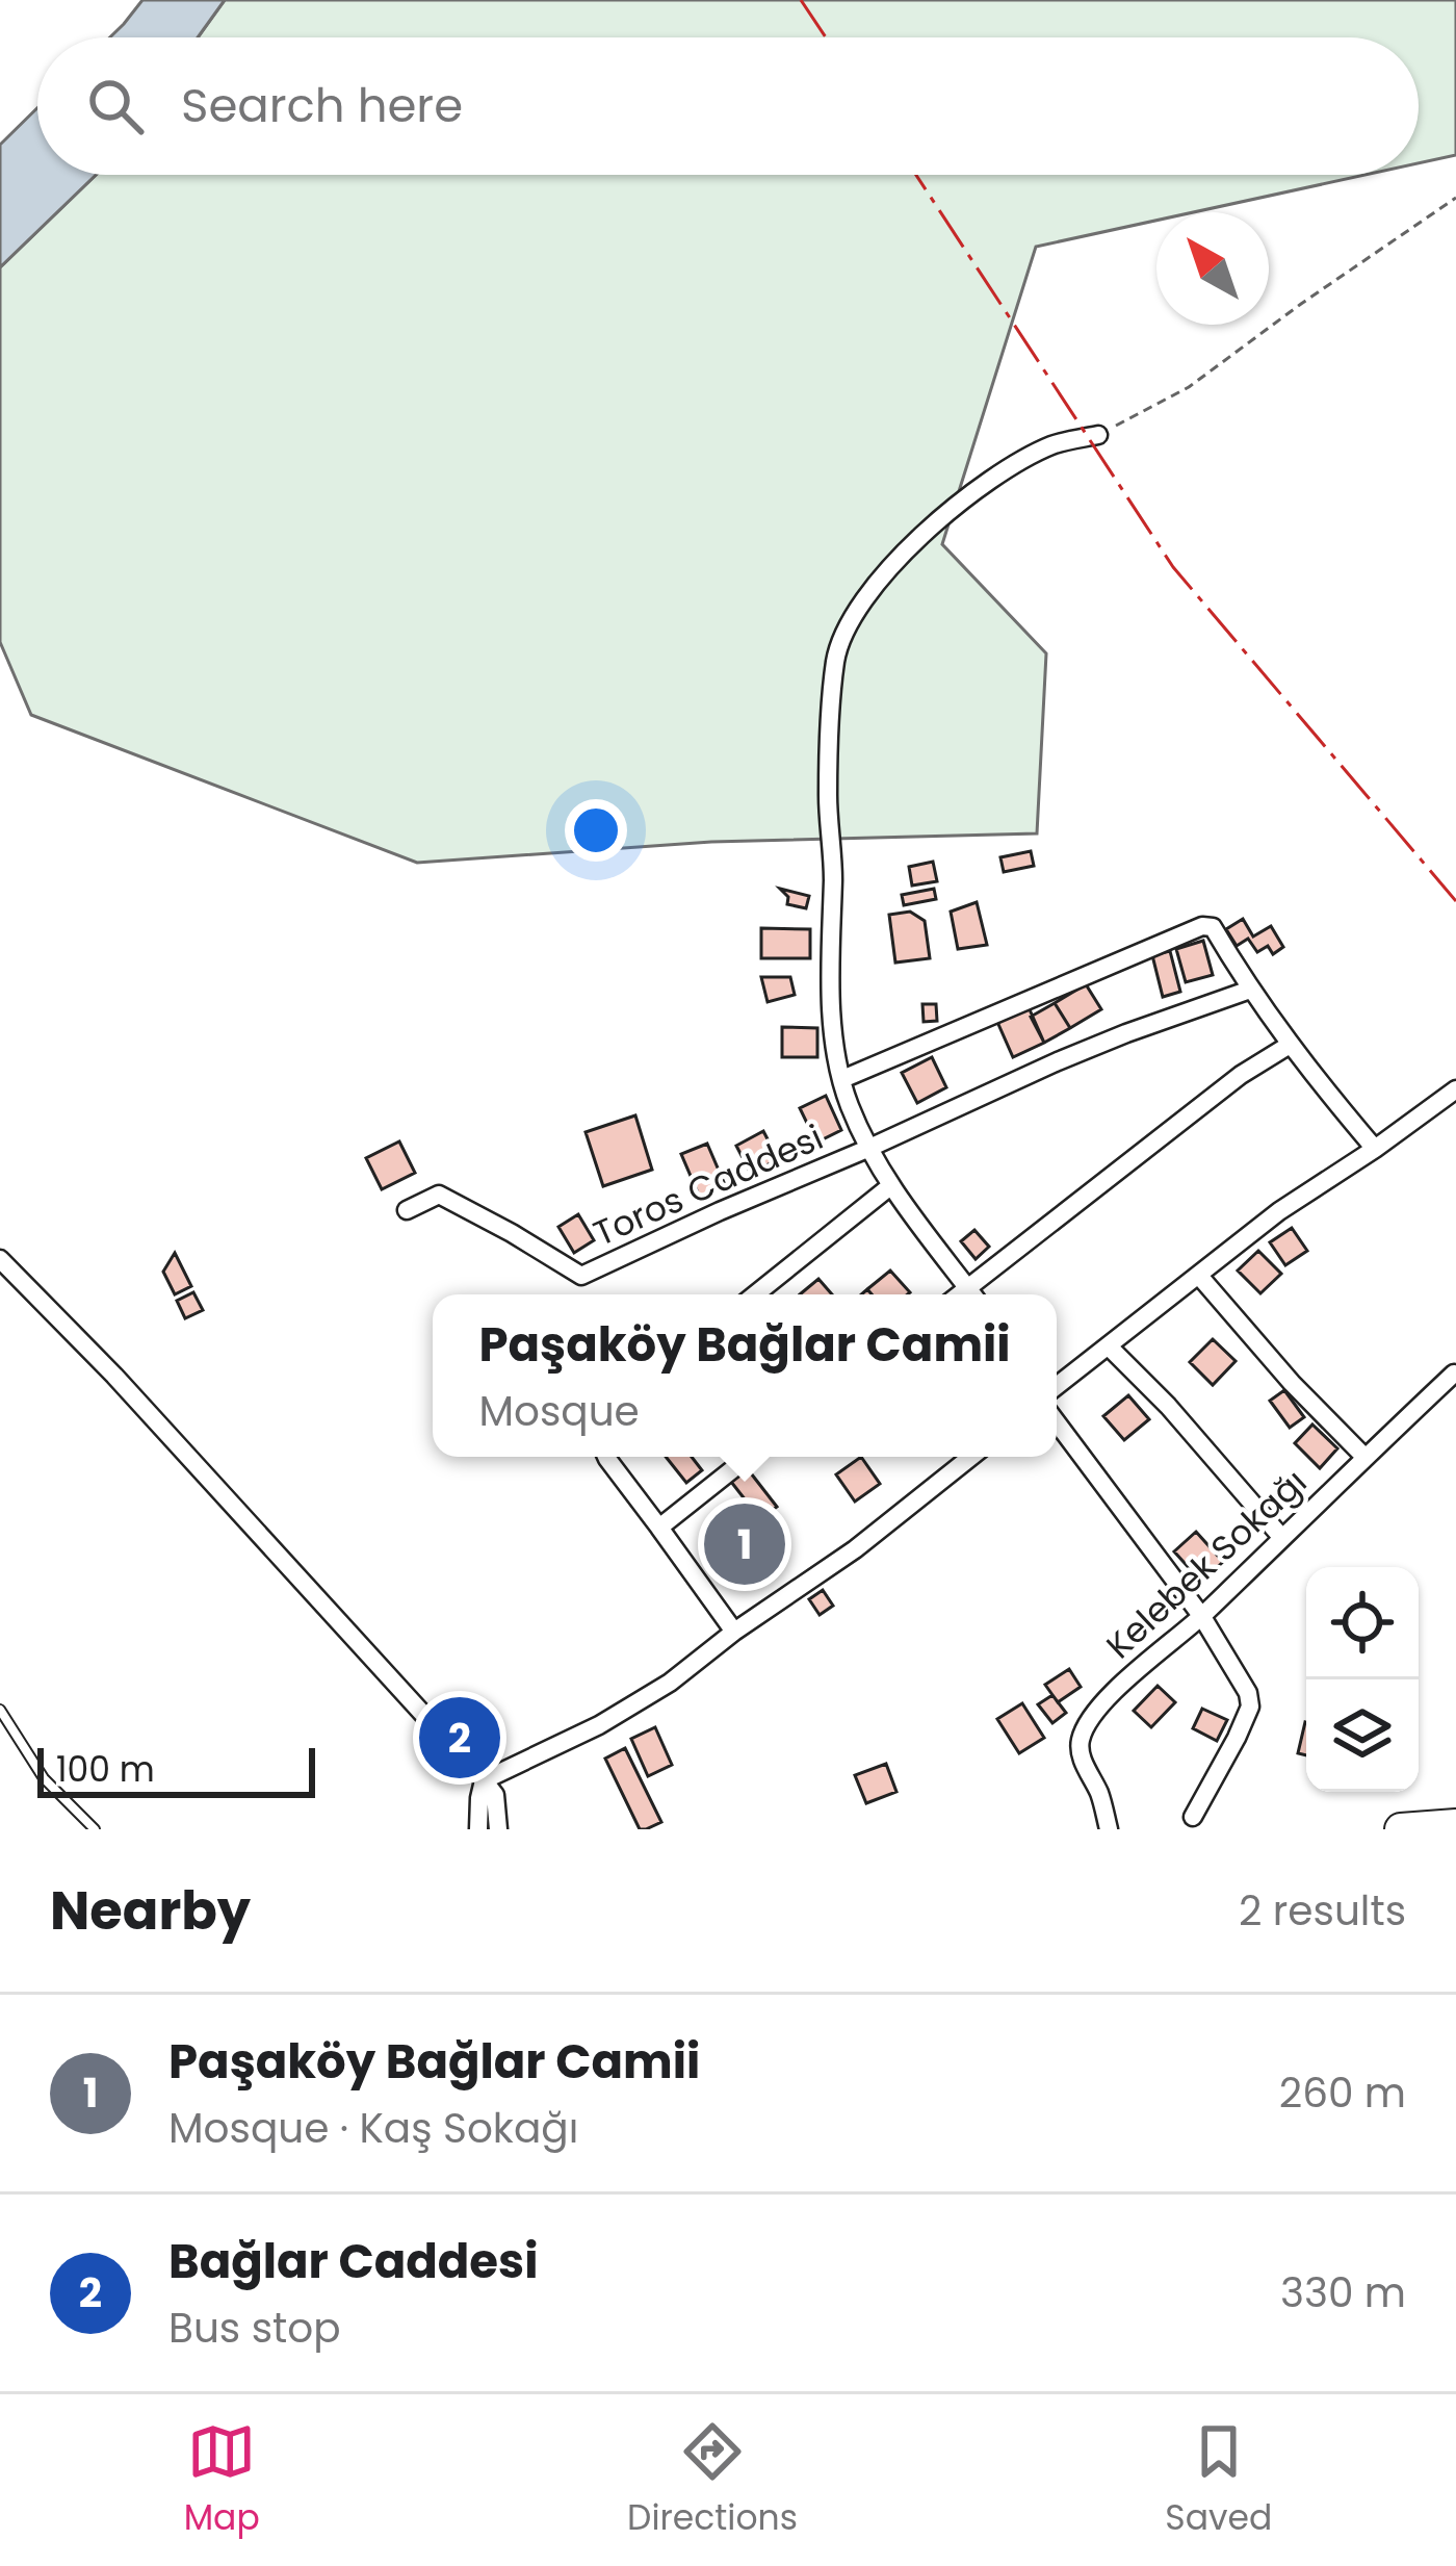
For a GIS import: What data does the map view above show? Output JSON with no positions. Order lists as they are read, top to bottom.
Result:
{
  "streets": {
    "street": ["Toros Caddesi", "Kelebek Sokağı"]
  },
  "scale_bar": "100 m",
  "north": "top left",
  "page": {
    "search": "Search here",
    "popup": ["Paşaköy Bağlar Camii", "Mosque"],
    "pins": ["1", "2"],
    "scale": "100 m",
    "heading": ["Nearby", "2 results"],
    "list": [
      {
        "mark": "1",
        "name": "Paşaköy Bağlar Camii",
        "note": "Mosque · Kaş Sokağı",
        "value": "260 m"
      },
      {
        "mark": "2",
        "name": "Bağlar Caddesi",
        "note": "Bus stop",
        "value": "330 m"
      }
    ],
    "nav": ["Map", "Directions", "Saved"]
  }
}
